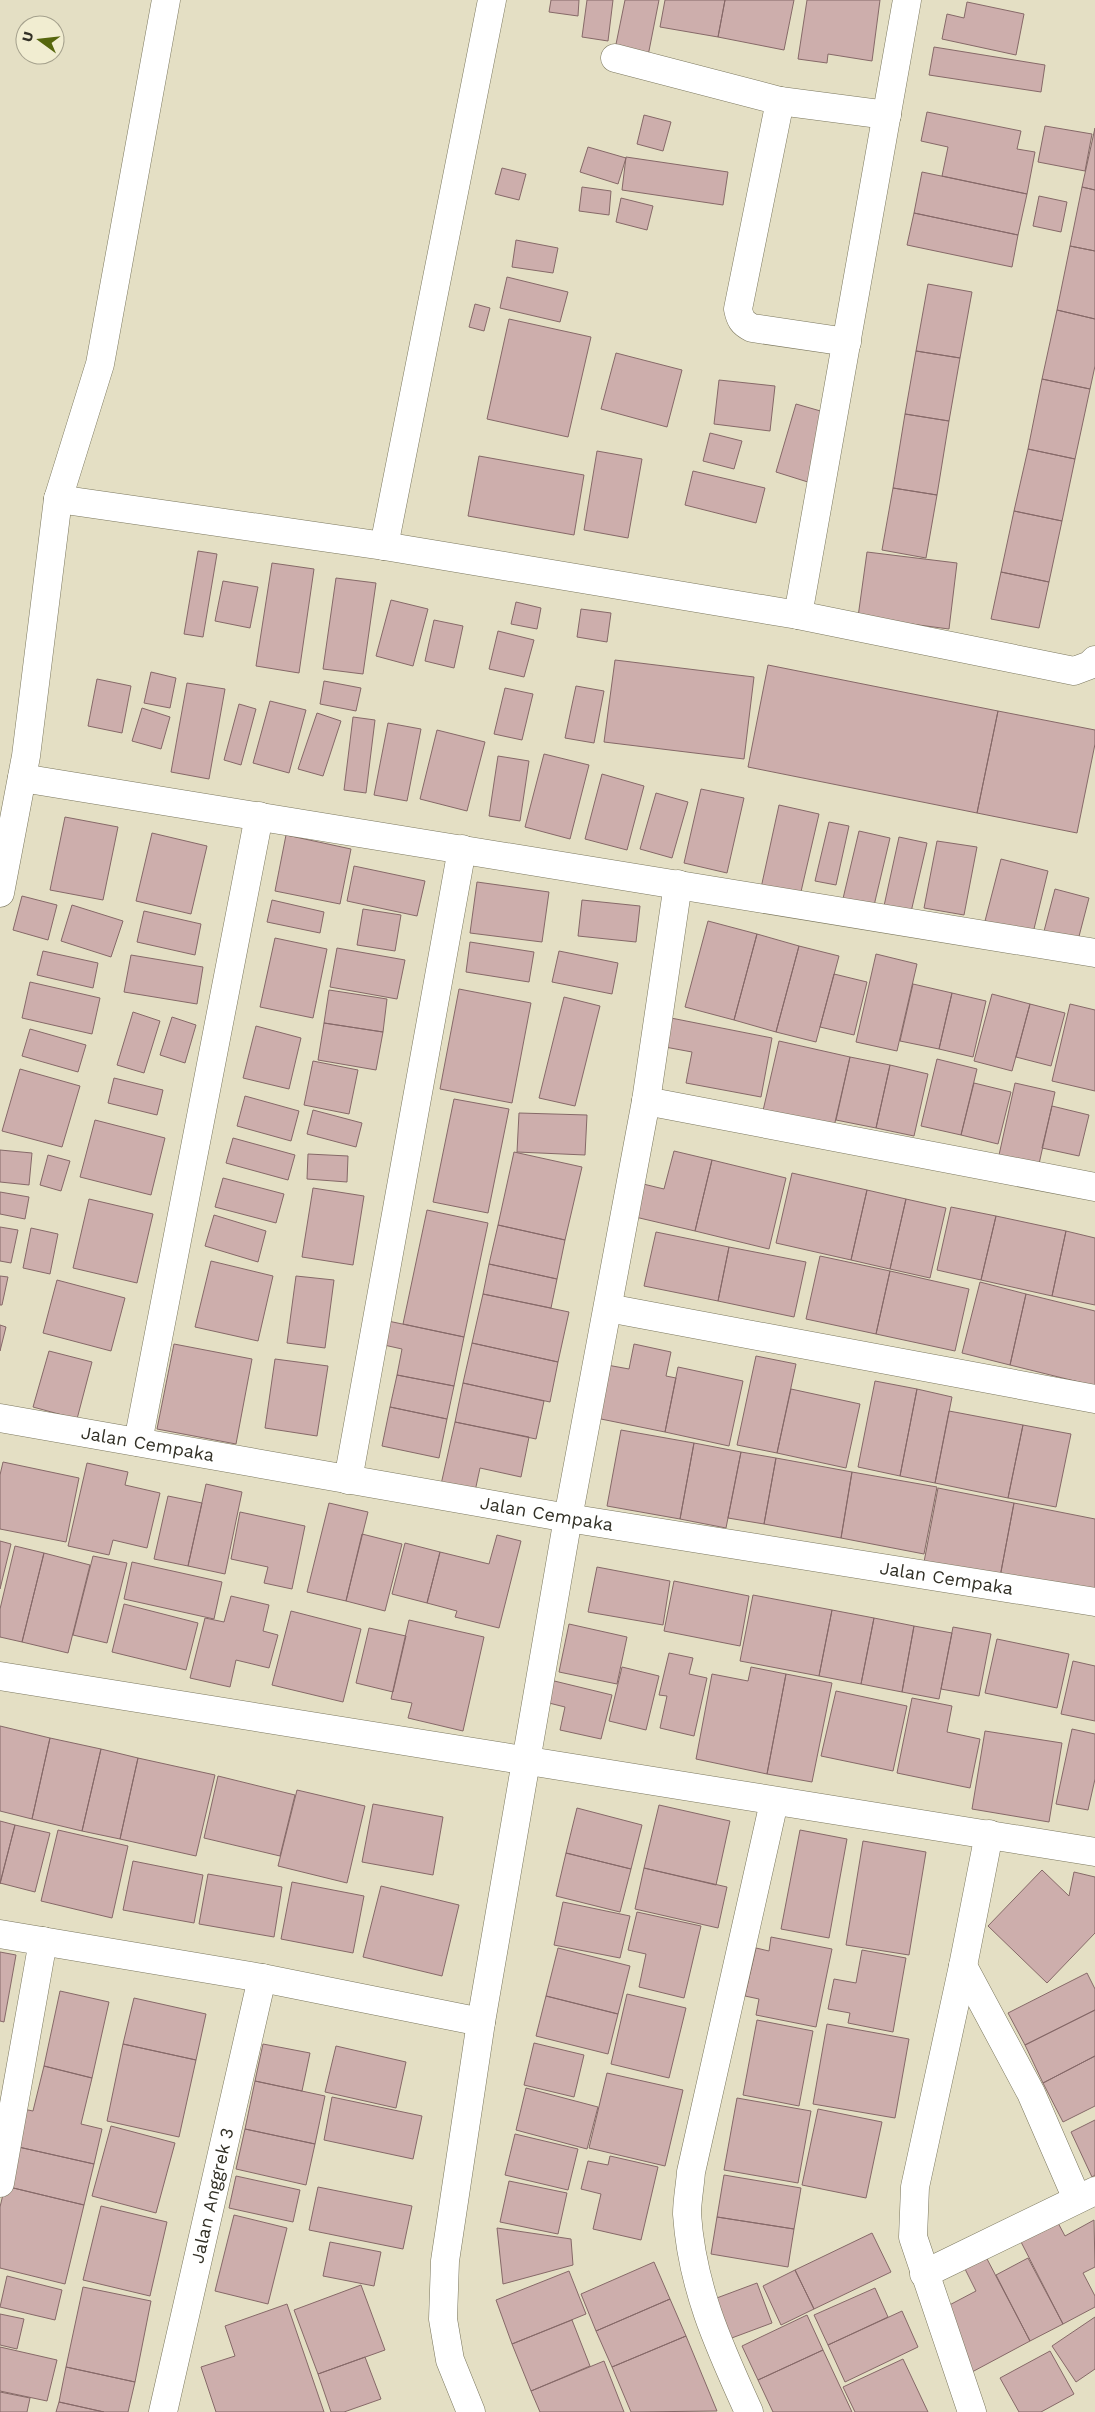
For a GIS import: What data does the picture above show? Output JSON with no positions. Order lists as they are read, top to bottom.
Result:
{
  "streets": {
    "street": ["Jalan Cempaka", "Jalan Anggrek 3"]
  },
  "north": "left"
}
